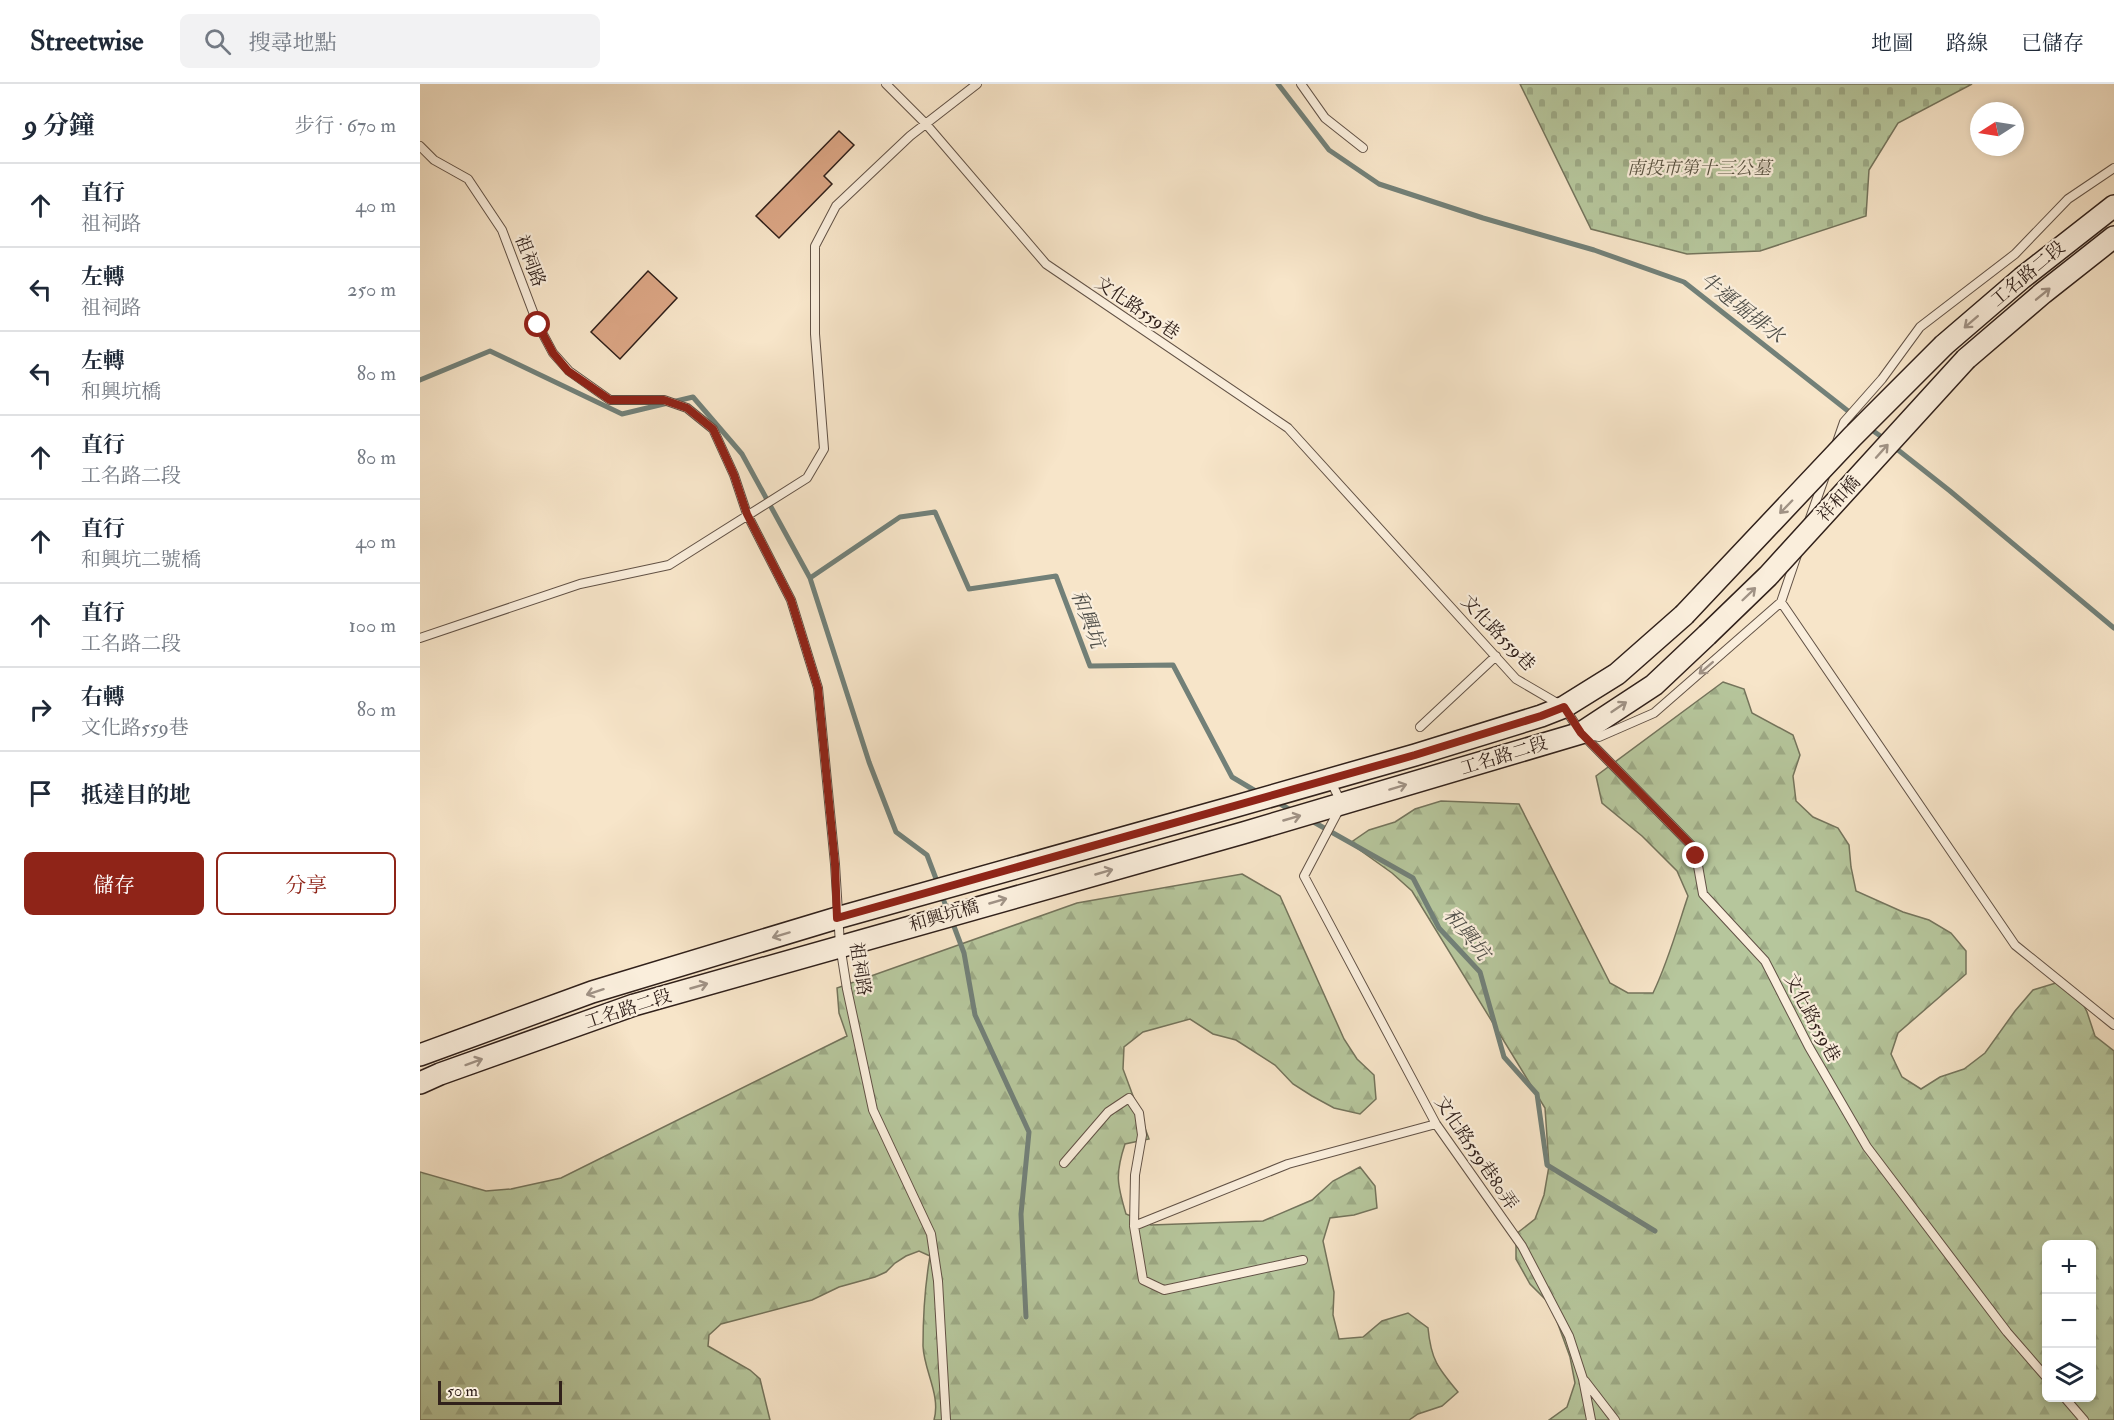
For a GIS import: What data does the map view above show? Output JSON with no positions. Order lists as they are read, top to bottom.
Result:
{
  "streets": {
    "main road": ["工名路二段", "祥和橋", "和興坑橋"],
    "lane": ["祖祠路", "文化路559巷", "文化路559巷80弄"]
  },
  "crossings": [
    ["祖祠路", "工名路二段"],
    ["祖祠路", "和興坑橋"],
    ["工名路二段", "文化路559巷"],
    ["工名路二段", "祥和橋"],
    ["工名路二段", "和興坑橋"],
    ["工名路二段", "文化路559巷80弄"]
  ],
  "water": ["牛運堀排水", "和興坑"],
  "parks": ["南投市第十三公墓"],
  "scale_bar": "50 m",
  "north": "left",
  "page": {
    "header": "Streetwise",
    "search": "搜尋地點",
    "nav": ["地圖", "路線", "已儲存"],
    "heading": ["9 分鐘", "步行 · 670 m"],
    "list": [
      ["直行", "祖祠路", "40 m"],
      ["左轉", "祖祠路", "250 m"],
      ["左轉", "和興坑橋", "80 m"],
      ["直行", "工名路二段", "80 m"],
      ["直行", "和興坑二號橋", "40 m"],
      ["直行", "工名路二段", "100 m"],
      ["右轉", "文化路559巷", "80 m"],
      "抵達目的地"
    ],
    "buttons": ["儲存", "分享"],
    "map_buttons": ["+", "−"],
    "scale": "50 m"
  }
}
